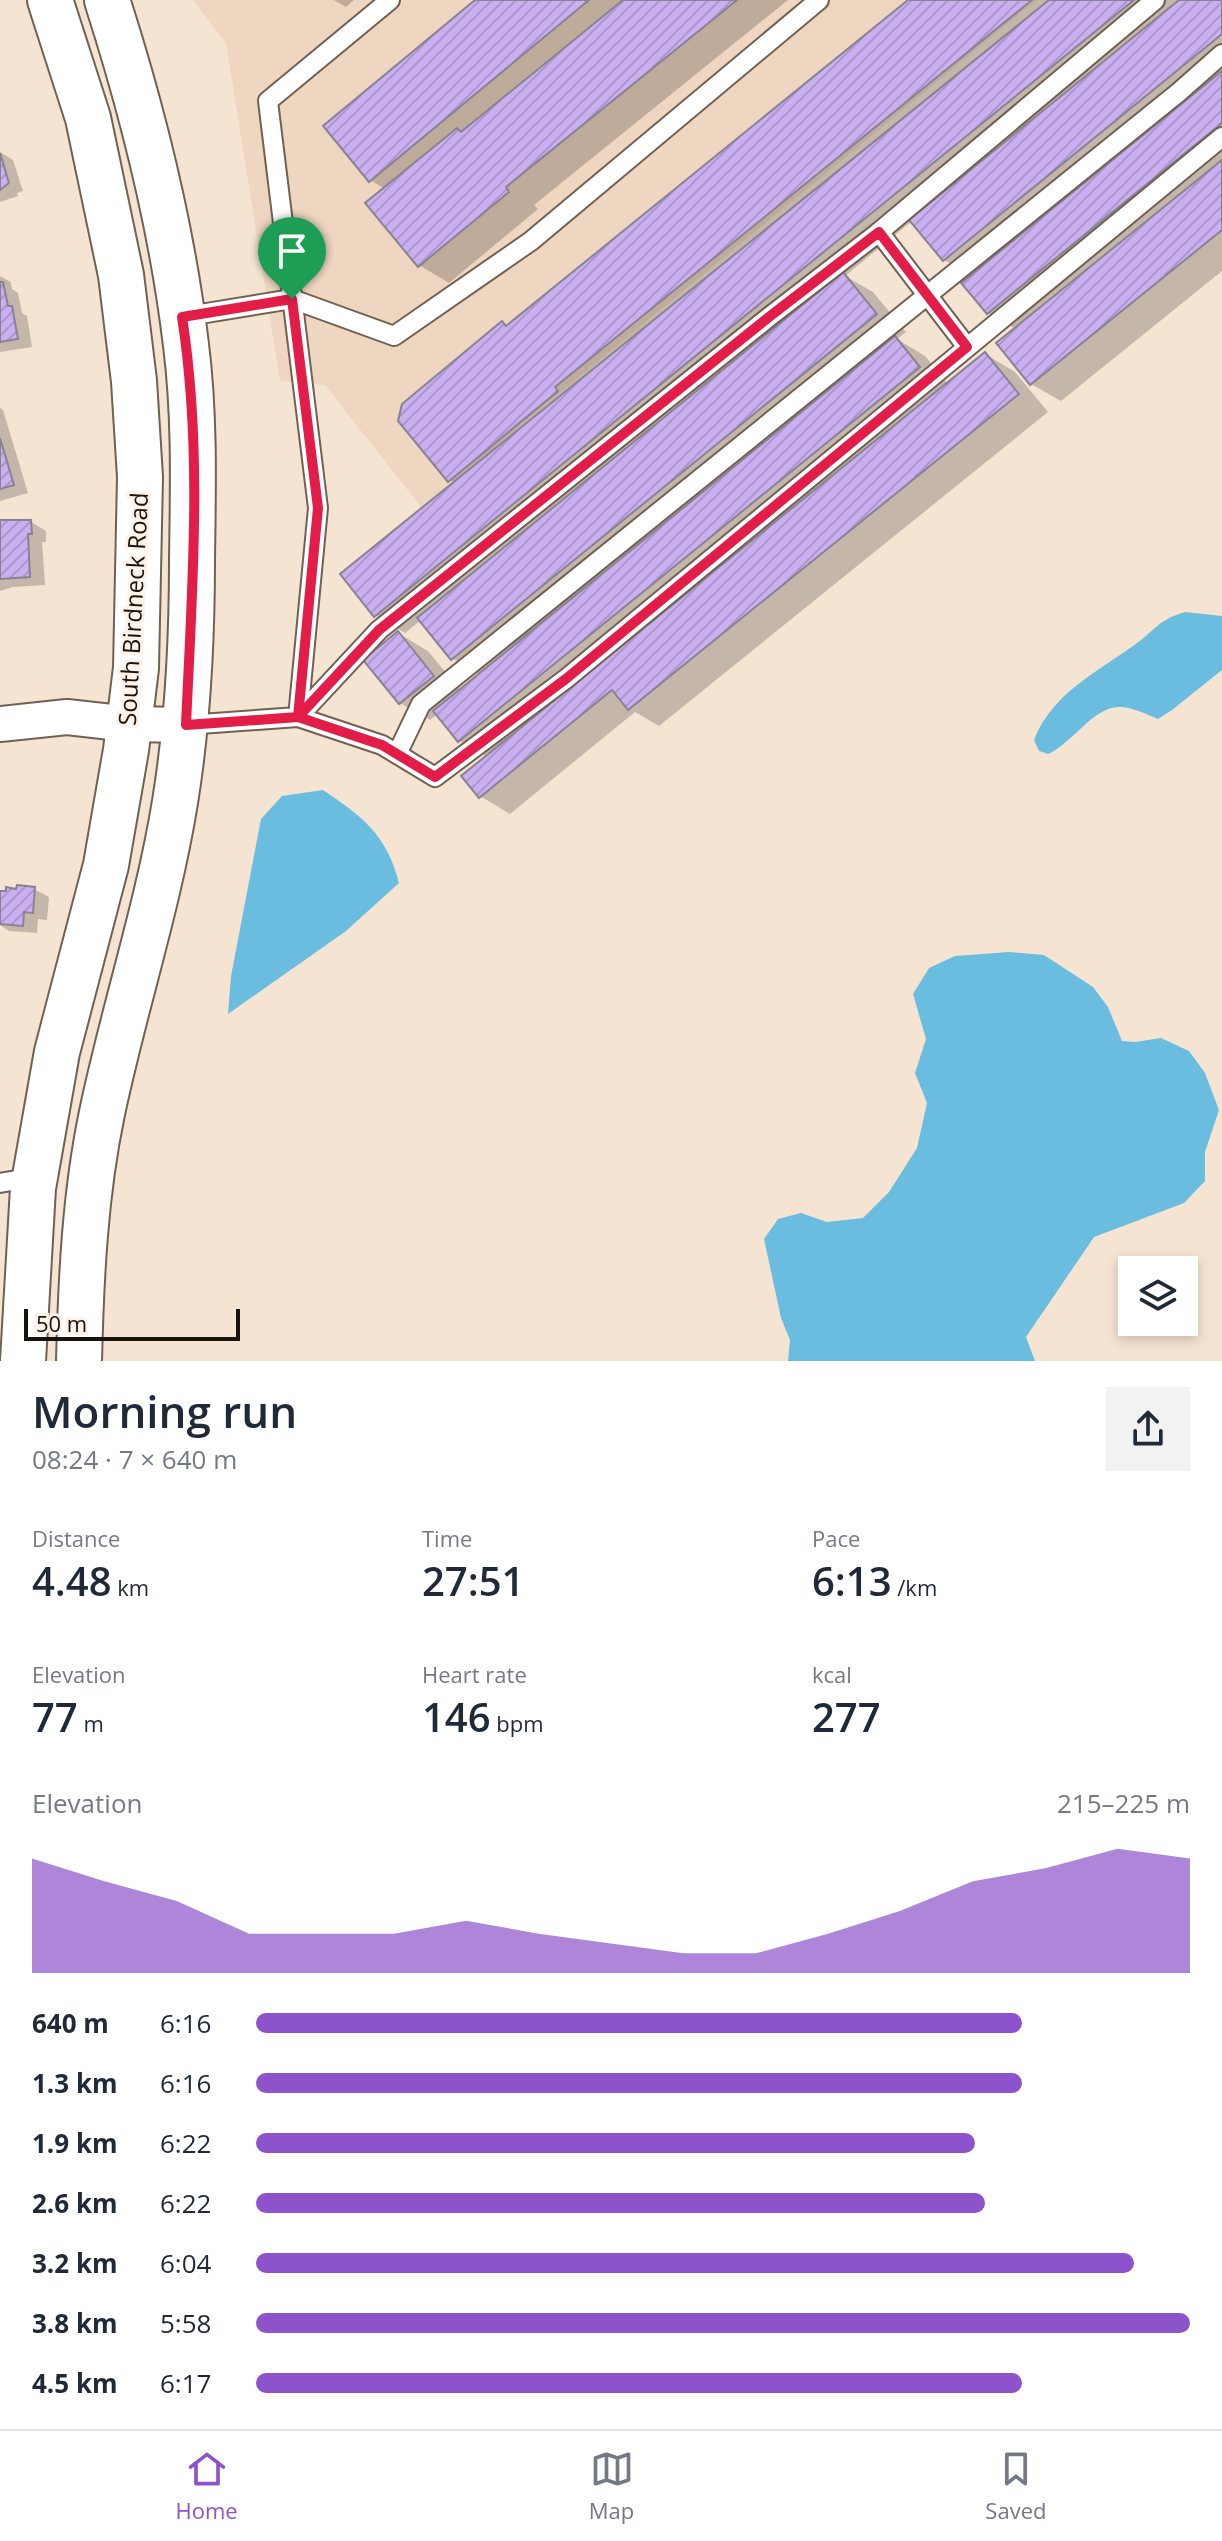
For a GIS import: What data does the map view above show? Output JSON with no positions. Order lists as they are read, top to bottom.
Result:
{
  "streets": {
    "main road": ["South Birdneck Road"]
  },
  "scale_bar": "50 m",
  "page": {
    "scale": "50 m",
    "heading": ["Morning run", "08:24 · 7 × 640 m"],
    "stats": [
      ["Distance", "4.48 km"],
      ["Time", "27:51"],
      ["Pace", "6:13 /km"],
      ["Elevation", "77 m"],
      ["Heart rate", "146 bpm"],
      ["kcal", "277"]
    ],
    "chart": ["Elevation", "215–225 m"],
    "list": [
      {
        "name": "640 m",
        "note": "6:16"
      },
      {
        "name": "1.3 km",
        "note": "6:16"
      },
      {
        "name": "1.9 km",
        "note": "6:22"
      },
      {
        "name": "2.6 km",
        "note": "6:22"
      },
      {
        "name": "3.2 km",
        "note": "6:04"
      },
      {
        "name": "3.8 km",
        "note": "5:58"
      },
      {
        "name": "4.5 km",
        "note": "6:17"
      }
    ],
    "tabs": ["Home", "Map", "Saved"]
  }
}
